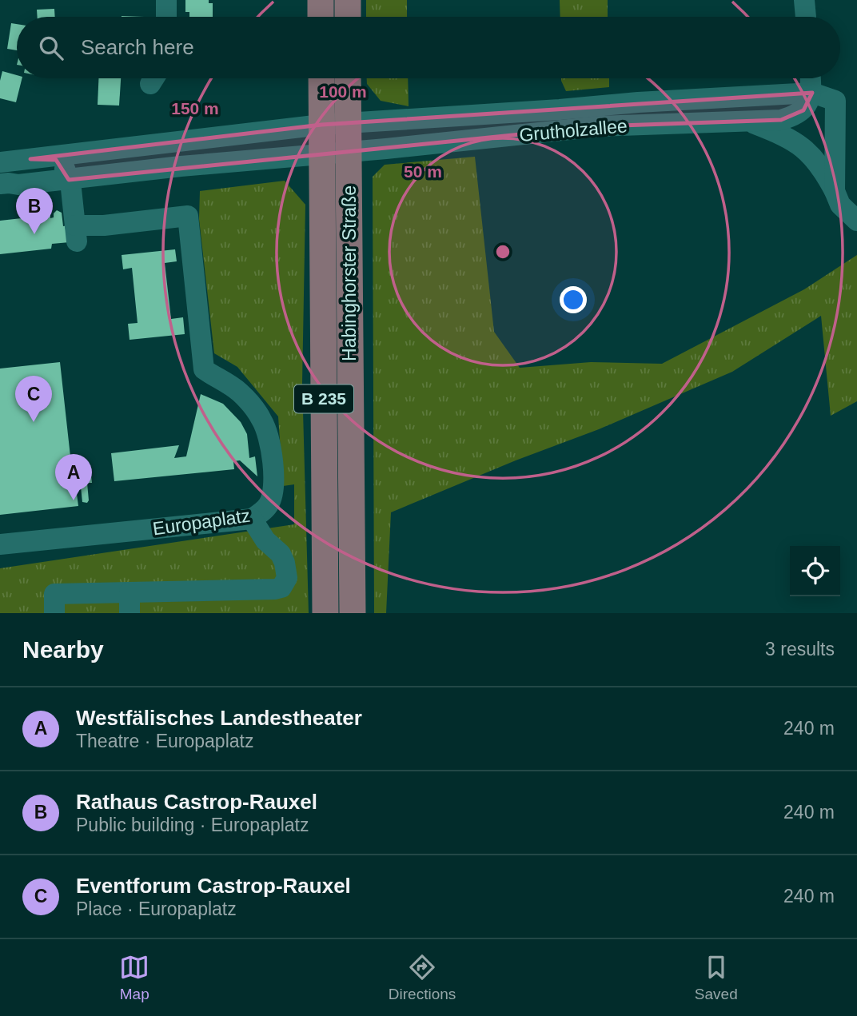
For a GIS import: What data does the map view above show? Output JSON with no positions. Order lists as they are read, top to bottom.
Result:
{
  "streets": {
    "main road": ["Habinghorster Straße", "B 235"],
    "street": ["Grutholzallee", "Europaplatz"]
  },
  "crossings": [
    ["Grutholzallee", "Habinghorster Straße"]
  ],
  "page": {
    "search": "Search here",
    "pins": ["B", "C", "A"],
    "heading": ["Nearby", "3 results"],
    "list": [
      {
        "mark": "A",
        "name": "Westfälisches Landestheater",
        "note": "Theatre · Europaplatz",
        "value": "240 m"
      },
      {
        "mark": "B",
        "name": "Rathaus Castrop-Rauxel",
        "note": "Public building · Europaplatz",
        "value": "240 m"
      },
      {
        "mark": "C",
        "name": "Eventforum Castrop-Rauxel",
        "note": "Place · Europaplatz",
        "value": "240 m"
      }
    ],
    "nav": ["Map", "Directions", "Saved"]
  },
  "rings": ["100 m", "150 m", "50 m"]
}
